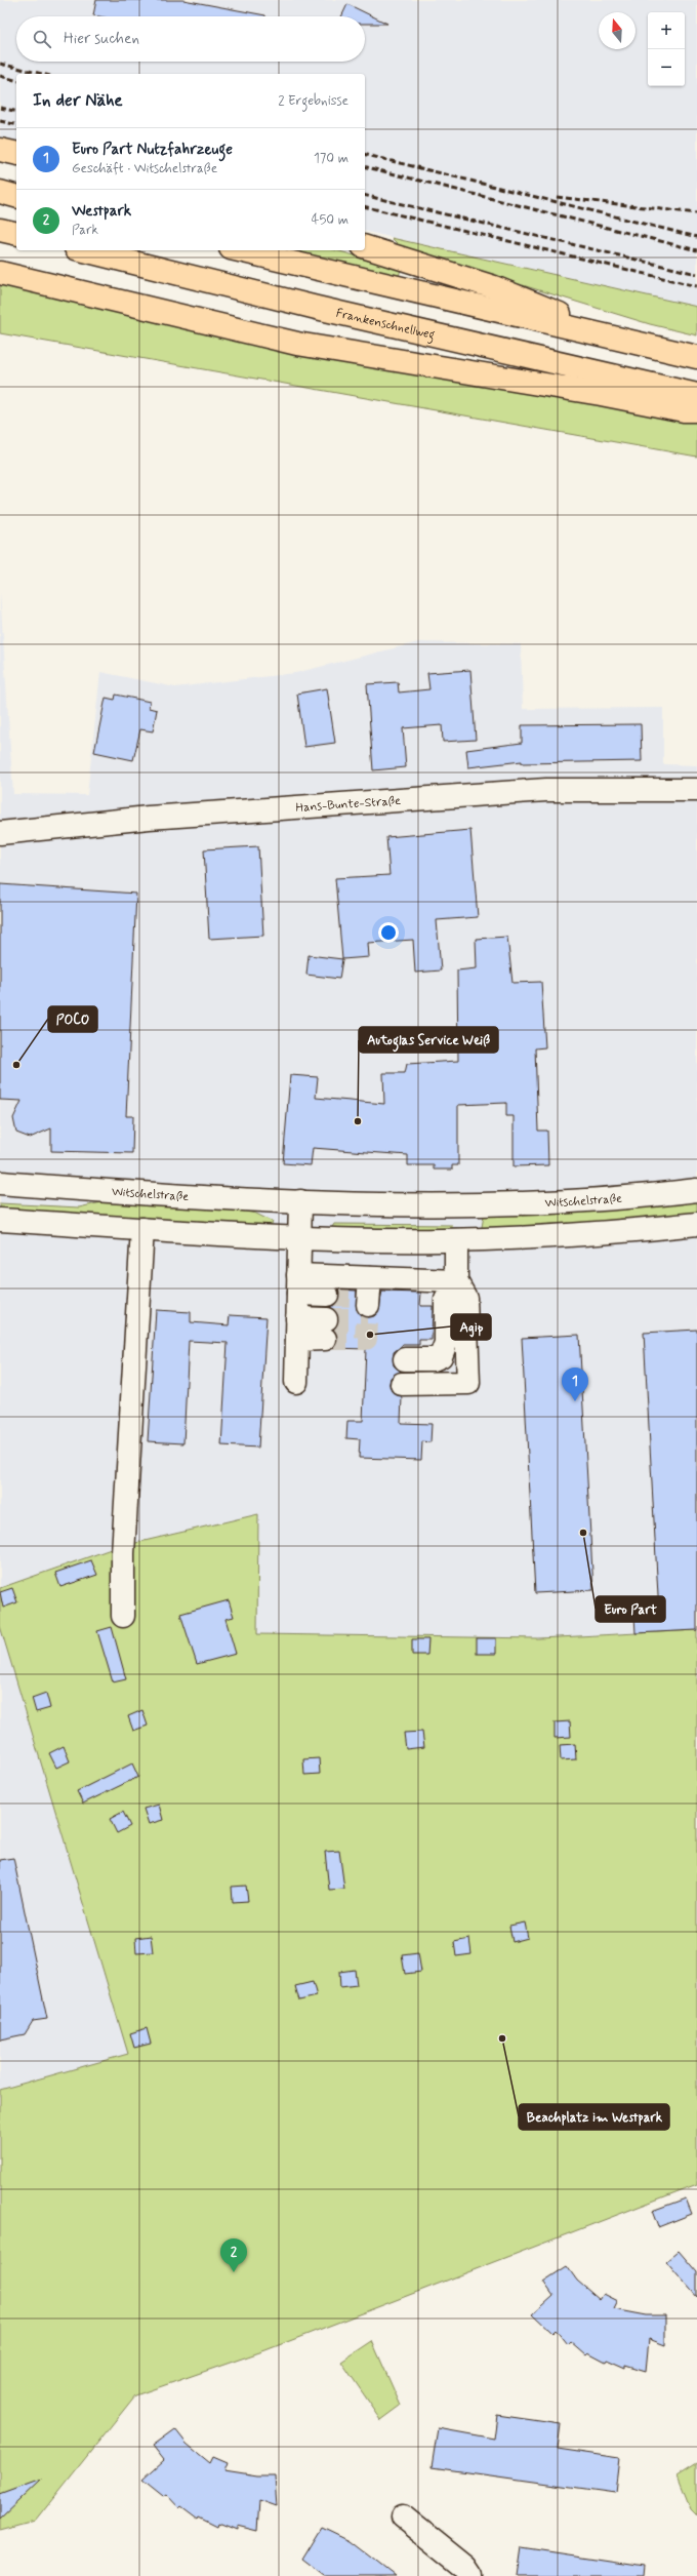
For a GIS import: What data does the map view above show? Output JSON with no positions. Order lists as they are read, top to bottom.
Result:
{
  "streets": {
    "highway": ["Frankenschnellweg"],
    "street": ["Hans-Bunte-Straße", "Witschelstraße"]
  },
  "places": [
    "POCO",
    "Autoglas Service Weiß",
    "Agip",
    "Euro Part",
    "Beachplatz im Westpark"
  ],
  "north": "top",
  "page": {
    "map_buttons": ["+", "−"],
    "search": "Hier suchen",
    "heading": ["In der Nähe", "2 Ergebnisse"],
    "list": [
      {
        "mark": "1",
        "name": "Euro Part Nutzfahrzeuge",
        "note": "Geschäft · Witschelstraße",
        "value": "170 m"
      },
      {
        "mark": "2",
        "name": "Westpark",
        "note": "Park",
        "value": "450 m"
      }
    ],
    "pins": ["1", "2"]
  }
}
